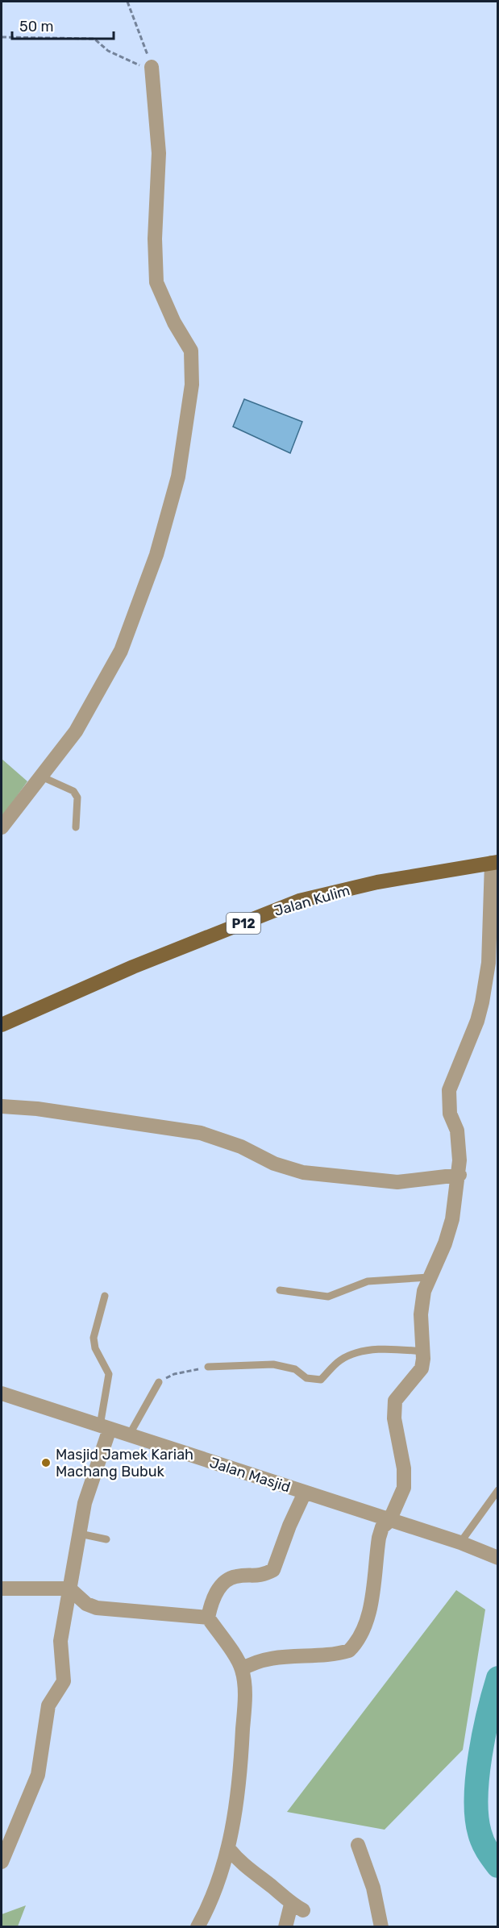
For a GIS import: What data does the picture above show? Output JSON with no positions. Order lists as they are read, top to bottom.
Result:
{
  "streets": {
    "main road": ["Jalan Kulim", "P12"],
    "street": ["Jalan Masjid"]
  },
  "places": ["Masjid Jamek Kariah Machang Bubuk"],
  "scale_bar": "50 m"
}
